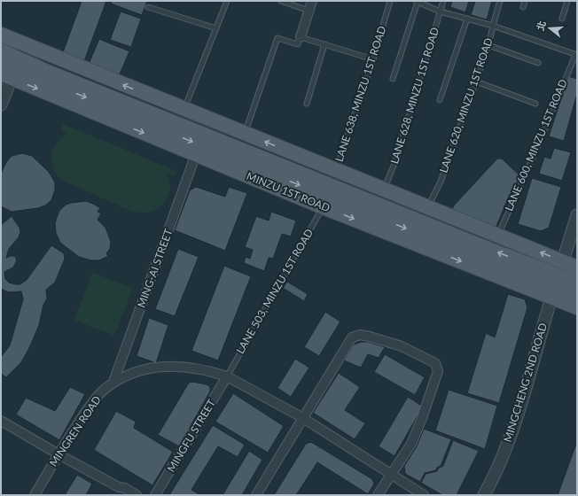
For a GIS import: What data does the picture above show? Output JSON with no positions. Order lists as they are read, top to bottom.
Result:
{
  "streets": {
    "main road": ["MINZU 1ST ROAD"],
    "street": [
      "MING-AI STREET",
      "MINGCHENG 2ND ROAD",
      "MINGREN ROAD",
      "MINGFU STREET"
    ],
    "lane": [
      "LANE 638, MINZU 1ST ROAD",
      "LANE 628, MINZU 1ST ROAD",
      "LANE 620, MINZU 1ST ROAD",
      "LANE 600, MINZU 1ST ROAD",
      "LANE 503, MINZU 1ST ROAD"
    ]
  },
  "crossings": [
    ["LANE 638, MINZU 1ST ROAD", "MINZU 1ST ROAD"],
    ["MINZU 1ST ROAD", "MING-AI STREET"],
    ["MINZU 1ST ROAD", "LANE 503, MINZU 1ST ROAD"],
    ["MINZU 1ST ROAD", "MINGCHENG 2ND ROAD"],
    ["MING-AI STREET", "MINGREN ROAD"],
    ["LANE 503, MINZU 1ST ROAD", "MINGREN ROAD"],
    ["LANE 503, MINZU 1ST ROAD", "MINGFU STREET"],
    ["MINGREN ROAD", "MINGFU STREET"]
  ],
  "north": "left"
}
